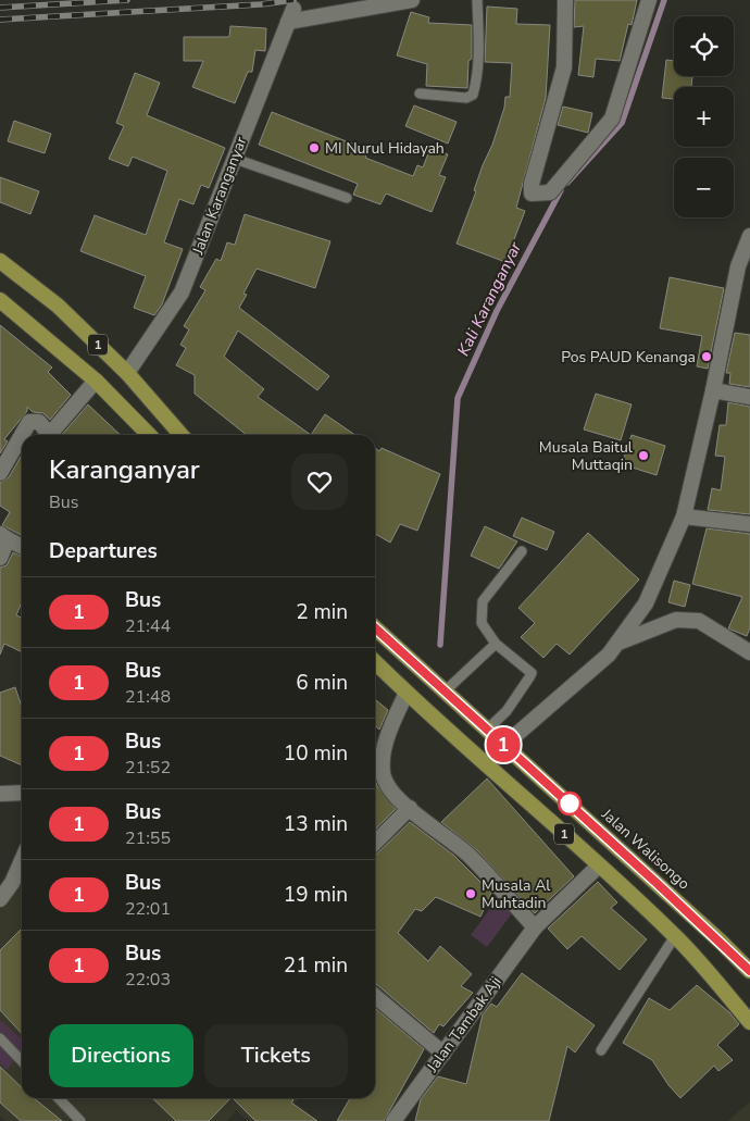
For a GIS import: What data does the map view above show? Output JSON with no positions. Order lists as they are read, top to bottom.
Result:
{
  "streets": {
    "highway": ["1", "Jalan Walisongo"],
    "street": ["Jalan Karanganyar", "Jalan Tambak Aji"]
  },
  "crossings": [
    ["Jalan Karanganyar", "1"],
    ["1", "Jalan Tambak Aji"]
  ],
  "water": ["Kali Karanganyar"],
  "places": [
    "MI Nurul Hidayah",
    "Pos PAUD Kenanga",
    "Musala Baitul Muttaqin",
    "Musala Al Muhtadin"
  ],
  "lines": ["bus line 1"],
  "page": {
    "on_map": "1",
    "map_buttons": ["+", "−"],
    "heading": [
      ["Karanganyar", "Bus"],
      "Departures"
    ],
    "list": [
      {
        "mark": "1",
        "name": "Bus",
        "note": "21:44",
        "value": "2 min"
      },
      {
        "mark": "1",
        "name": "Bus",
        "note": "21:48",
        "value": "6 min"
      },
      {
        "mark": "1",
        "name": "Bus",
        "note": "21:52",
        "value": "10 min"
      },
      {
        "mark": "1",
        "name": "Bus",
        "note": "21:55",
        "value": "13 min"
      },
      {
        "mark": "1",
        "name": "Bus",
        "note": "22:01",
        "value": "19 min"
      },
      {
        "mark": "1",
        "name": "Bus",
        "note": "22:03",
        "value": "21 min"
      }
    ],
    "buttons": ["Directions", "Tickets"]
  }
}
